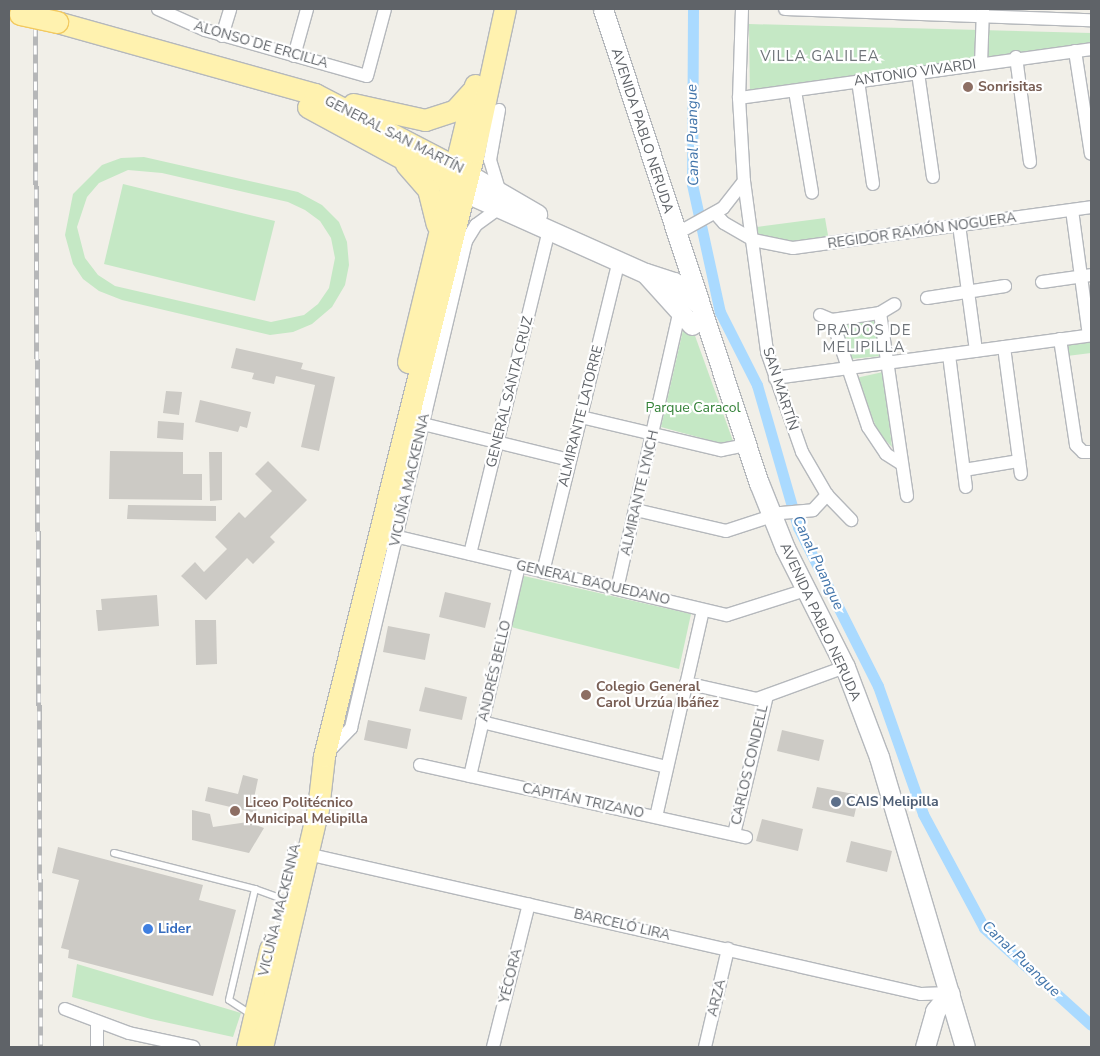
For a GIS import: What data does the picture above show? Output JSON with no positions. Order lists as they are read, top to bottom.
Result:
{
  "streets": {
    "main road": ["AVENIDA PABLO NERUDA", "GENERAL SAN MARTÍN", "VICUÑA MACKENNA"],
    "street": [
      "ALONSO DE ERCILLA",
      "ANTONIO VIVARDI",
      "REGIDOR RAMÓN NOGUERA",
      "SAN MARTÍN",
      "GENERAL SANTA CRUZ",
      "ALMIRANTE LATORRE",
      "ALMIRANTE LYNCH",
      "GENERAL BAQUEDANO",
      "ANDRÉS BELLO",
      "CARLOS CONDELL",
      "CAPITÁN TRIZANO",
      "BARCELÓ LIRA",
      "YÉCORA",
      "ARZA"
    ]
  },
  "crossings": [
    ["ANTONIO VIVARDI", "SAN MARTÍN"],
    ["AVENIDA PABLO NERUDA", "GENERAL SAN MARTÍN"],
    ["AVENIDA PABLO NERUDA", "GENERAL BAQUEDANO"],
    ["AVENIDA PABLO NERUDA", "BARCELÓ LIRA"],
    ["GENERAL SAN MARTÍN", "GENERAL SANTA CRUZ"],
    ["GENERAL SAN MARTÍN", "ALMIRANTE LATORRE"],
    ["GENERAL SAN MARTÍN", "VICUÑA MACKENNA"],
    ["GENERAL SAN MARTÍN", "ALMIRANTE LYNCH"],
    ["REGIDOR RAMÓN NOGUERA", "SAN MARTÍN"],
    ["GENERAL SANTA CRUZ", "GENERAL BAQUEDANO"],
    ["ALMIRANTE LATORRE", "GENERAL BAQUEDANO"],
    ["VICUÑA MACKENNA", "GENERAL BAQUEDANO"],
    ["VICUÑA MACKENNA", "BARCELÓ LIRA"],
    ["ALMIRANTE LYNCH", "GENERAL BAQUEDANO"],
    ["GENERAL BAQUEDANO", "ANDRÉS BELLO"],
    ["ANDRÉS BELLO", "CAPITÁN TRIZANO"],
    ["CARLOS CONDELL", "CAPITÁN TRIZANO"],
    ["BARCELÓ LIRA", "YÉCORA"],
    ["BARCELÓ LIRA", "ARZA"]
  ],
  "districts": ["VILLA GALILEA", "PRADOS DE MELIPILLA"],
  "water": ["Canal Puangue"],
  "parks": ["Parque Caracol"],
  "places": [
    "Sonrisitas",
    "Colegio General Carol Urzúa Ibáñez",
    "CAIS Melipilla",
    "Liceo Politécnico Municipal Melipilla",
    "Lider"
  ]
}
